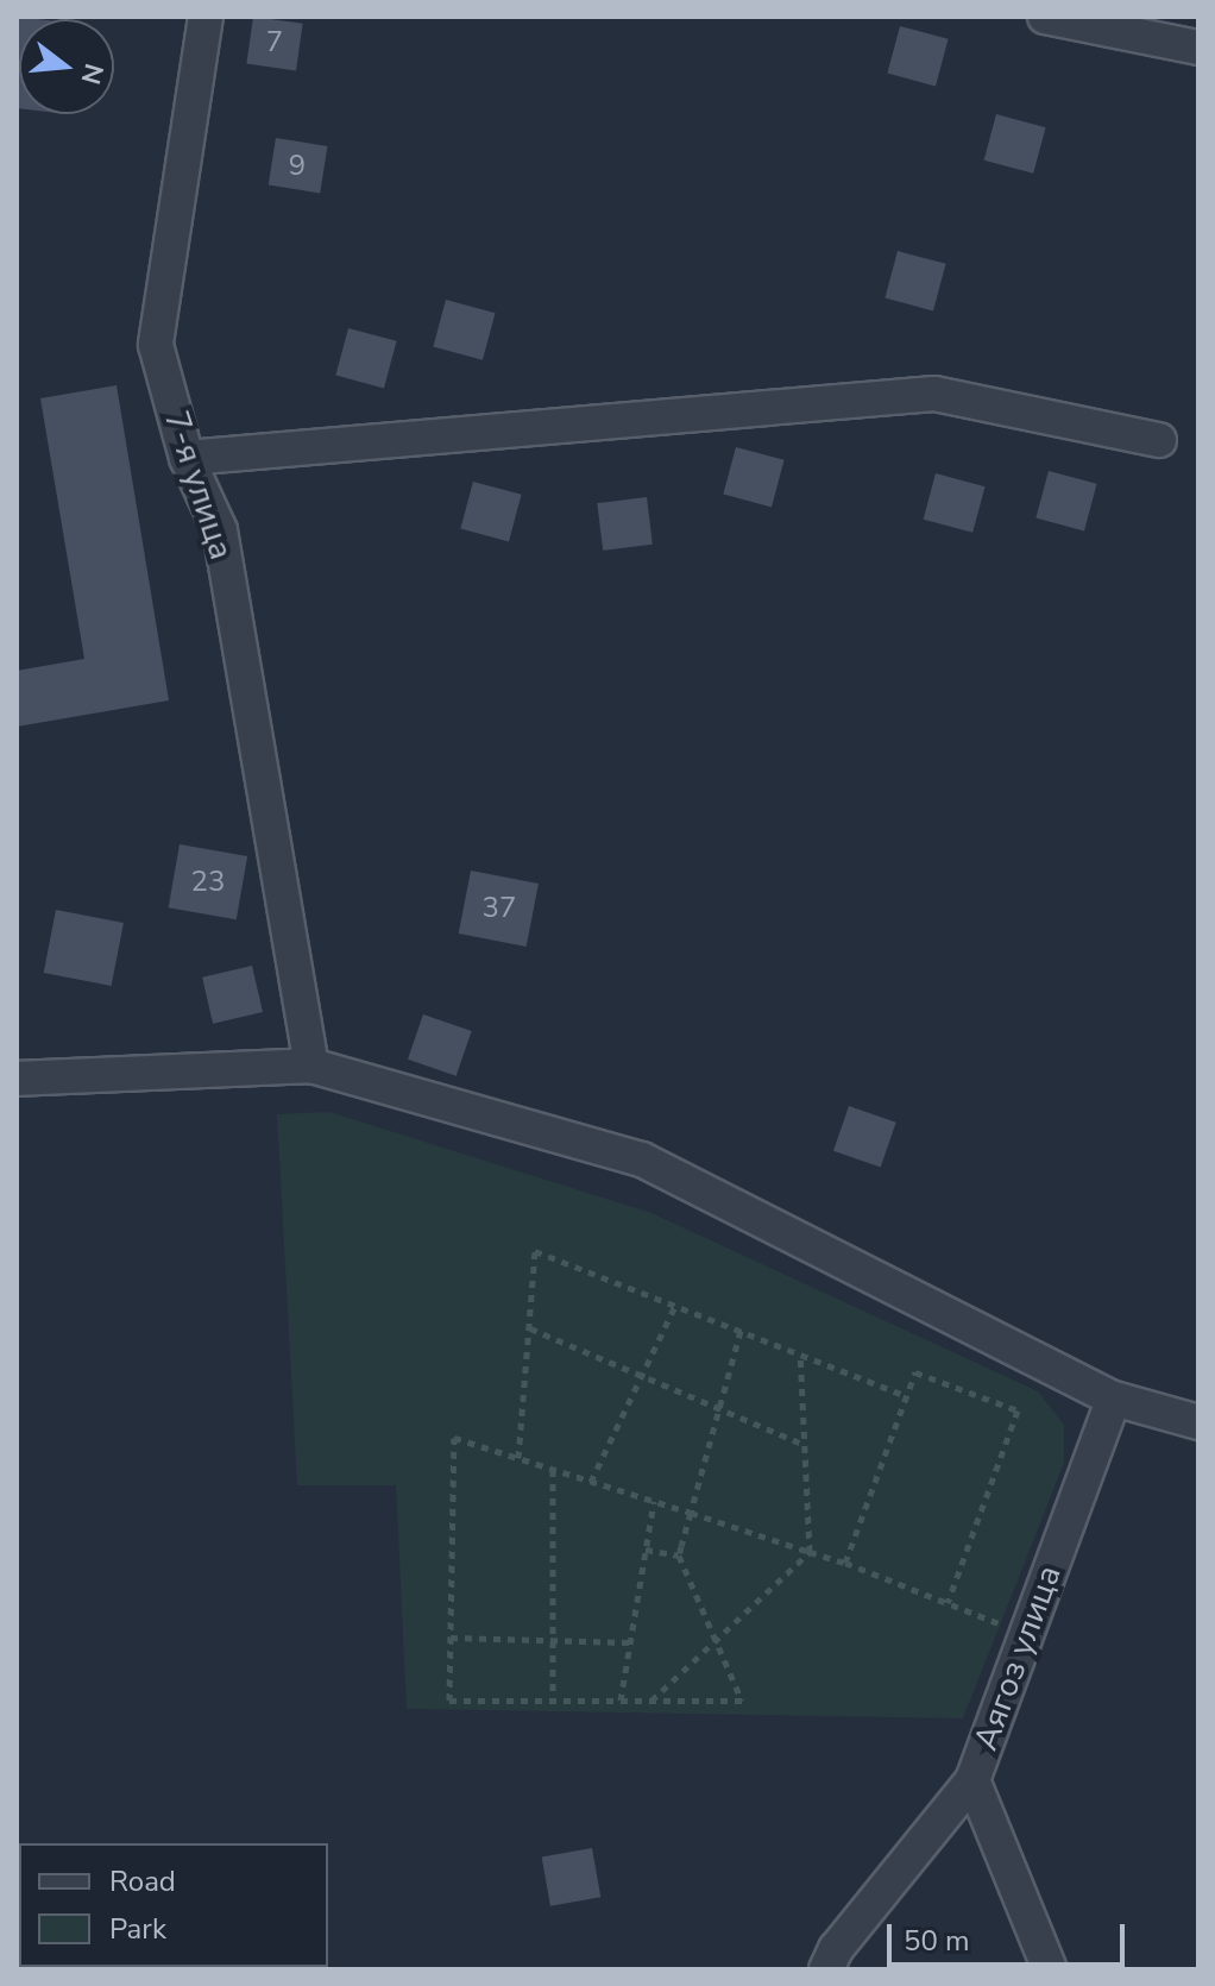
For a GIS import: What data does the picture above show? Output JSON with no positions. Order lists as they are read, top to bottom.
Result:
{
  "streets": {
    "street": ["7-я улица", "Аягоз улица"]
  },
  "house_numbers": [
    "7",
    "9",
    "23",
    "37"
  ],
  "legend": ["Road", "Park"],
  "scale_bar": "50 m",
  "north": "right"
}
